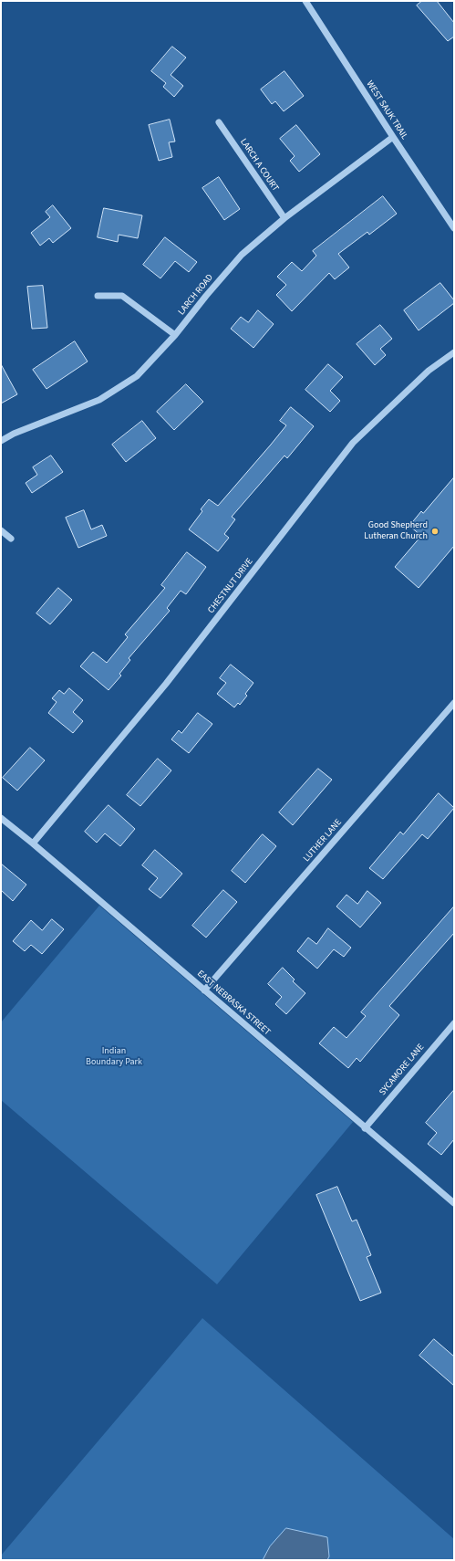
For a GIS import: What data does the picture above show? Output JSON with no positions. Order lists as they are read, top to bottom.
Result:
{
  "streets": {
    "street": [
      "WEST SAUK TRAIL",
      "LARCH A COURT",
      "LARCH ROAD",
      "CHESTNUT DRIVE",
      "LUTHER LANE",
      "EAST NEBRASKA STREET",
      "SYCAMORE LANE"
    ]
  },
  "crossings": [
    ["WEST SAUK TRAIL", "LARCH ROAD"],
    ["LARCH A COURT", "LARCH ROAD"],
    ["CHESTNUT DRIVE", "EAST NEBRASKA STREET"],
    ["LUTHER LANE", "EAST NEBRASKA STREET"],
    ["EAST NEBRASKA STREET", "SYCAMORE LANE"]
  ],
  "parks": ["Indian Boundary Park"],
  "places": ["Good Shepherd Lutheran Church"]
}
